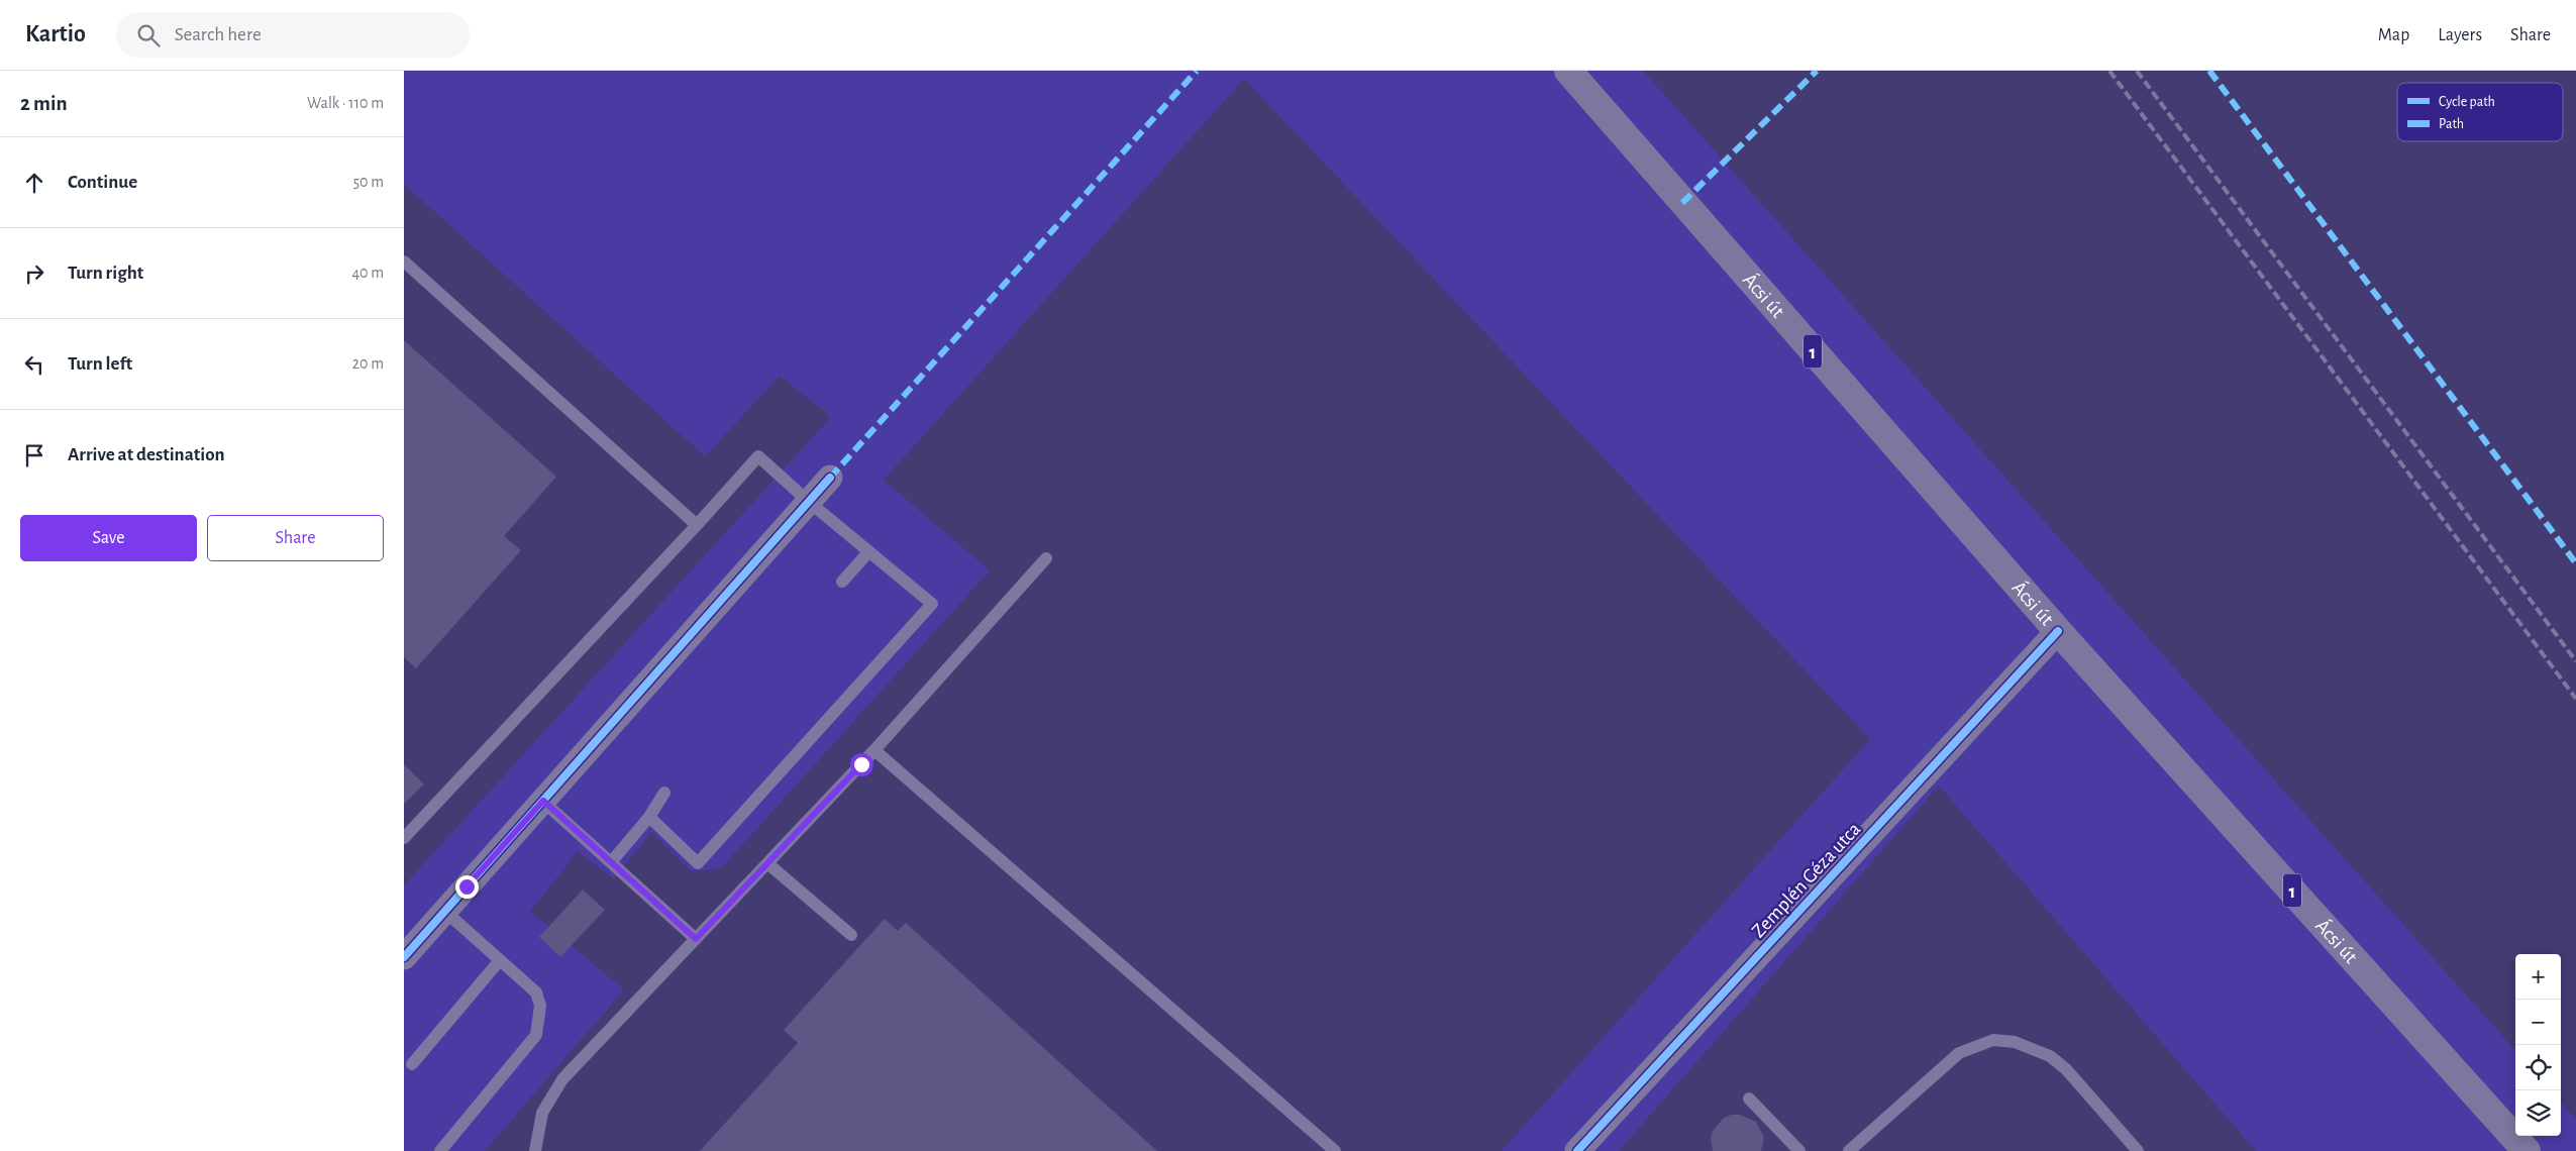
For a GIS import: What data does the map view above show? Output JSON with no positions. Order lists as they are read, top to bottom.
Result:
{
  "streets": {
    "main road": ["Ácsi út", "1"],
    "street": ["Zemplén Géza utca"]
  },
  "crossings": [
    ["Ácsi út", "Zemplén Géza utca"]
  ],
  "legend": ["Cycle path", "Path"],
  "page": {
    "header": "Kartio",
    "search": "Search here",
    "nav": ["Map", "Layers", "Share"],
    "heading": ["2 min", "Walk · 110 m"],
    "list": [
      ["Continue", "50 m"],
      ["Turn right", "40 m"],
      ["Turn left", "20 m"],
      "Arrive at destination"
    ],
    "buttons": ["Save", "Share"],
    "map_buttons": ["+", "−"]
  }
}
